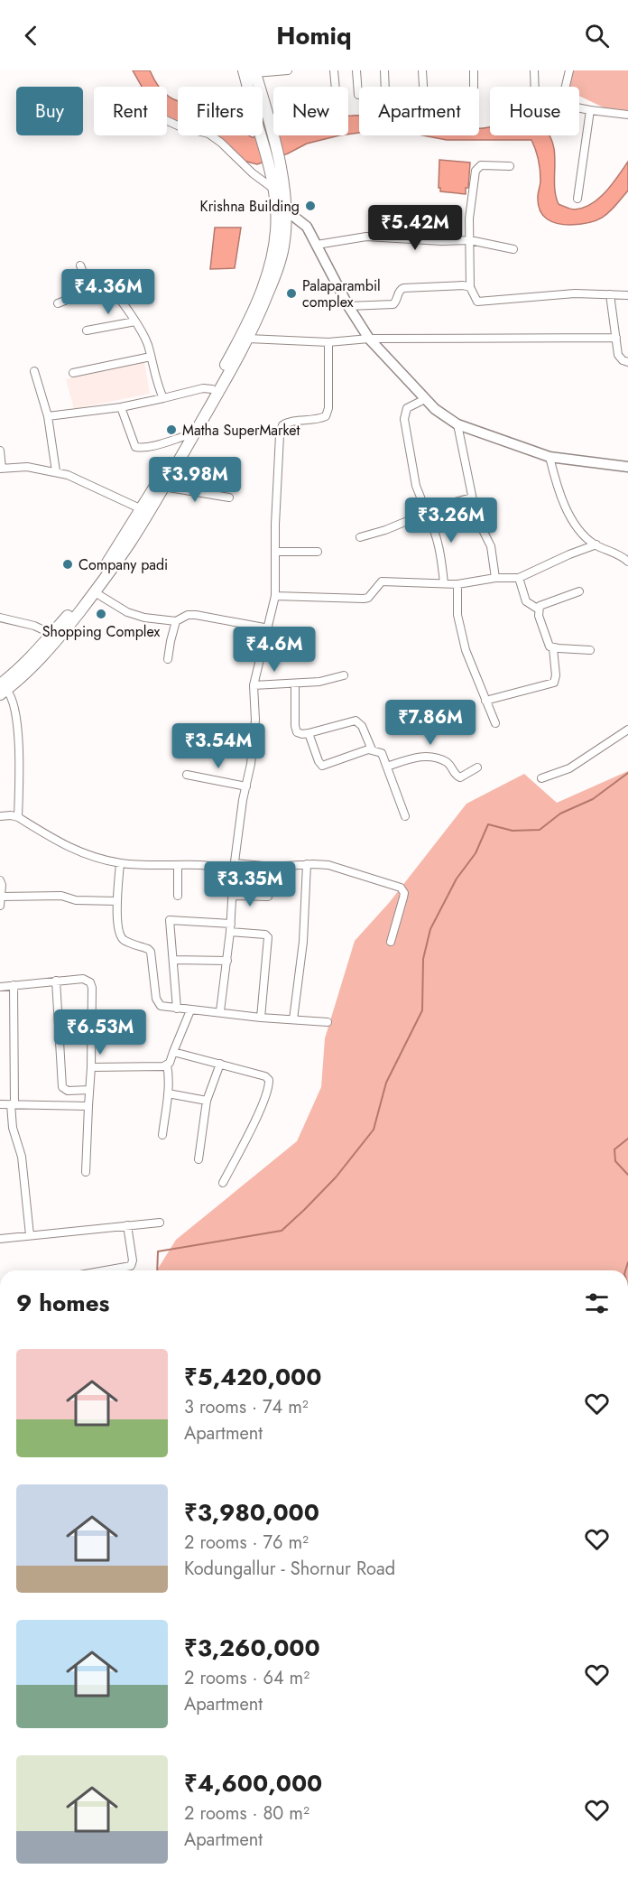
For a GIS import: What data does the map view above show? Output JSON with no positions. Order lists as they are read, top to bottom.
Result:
{
  "places": [
    "Krishna Building",
    "Palaparambil complex",
    "Matha SuperMarket",
    "Company padi",
    "Shopping Complex"
  ],
  "page": {
    "header": "Homiq",
    "chip": [
      "Buy",
      "Rent",
      "Filters",
      "New",
      "Apartment",
      "House"
    ],
    "price": [
      "₹5.42M",
      "₹4.36M",
      "₹3.98M",
      "₹3.26M",
      "₹4.6M",
      "₹7.86M",
      "₹3.54M",
      "₹3.35M",
      "₹6.53M"
    ],
    "heading": "9 homes",
    "list": [
      {
        "name": "₹5,420,000",
        "note": "3 rooms · 74 m² · Apartment"
      },
      {
        "name": "₹3,980,000",
        "note": "2 rooms · 76 m² · Kodungallur - Shornur Road"
      },
      {
        "name": "₹3,260,000",
        "note": "2 rooms · 64 m² · Apartment"
      },
      {
        "name": "₹4,600,000",
        "note": "2 rooms · 80 m² · Apartment"
      }
    ]
  }
}
